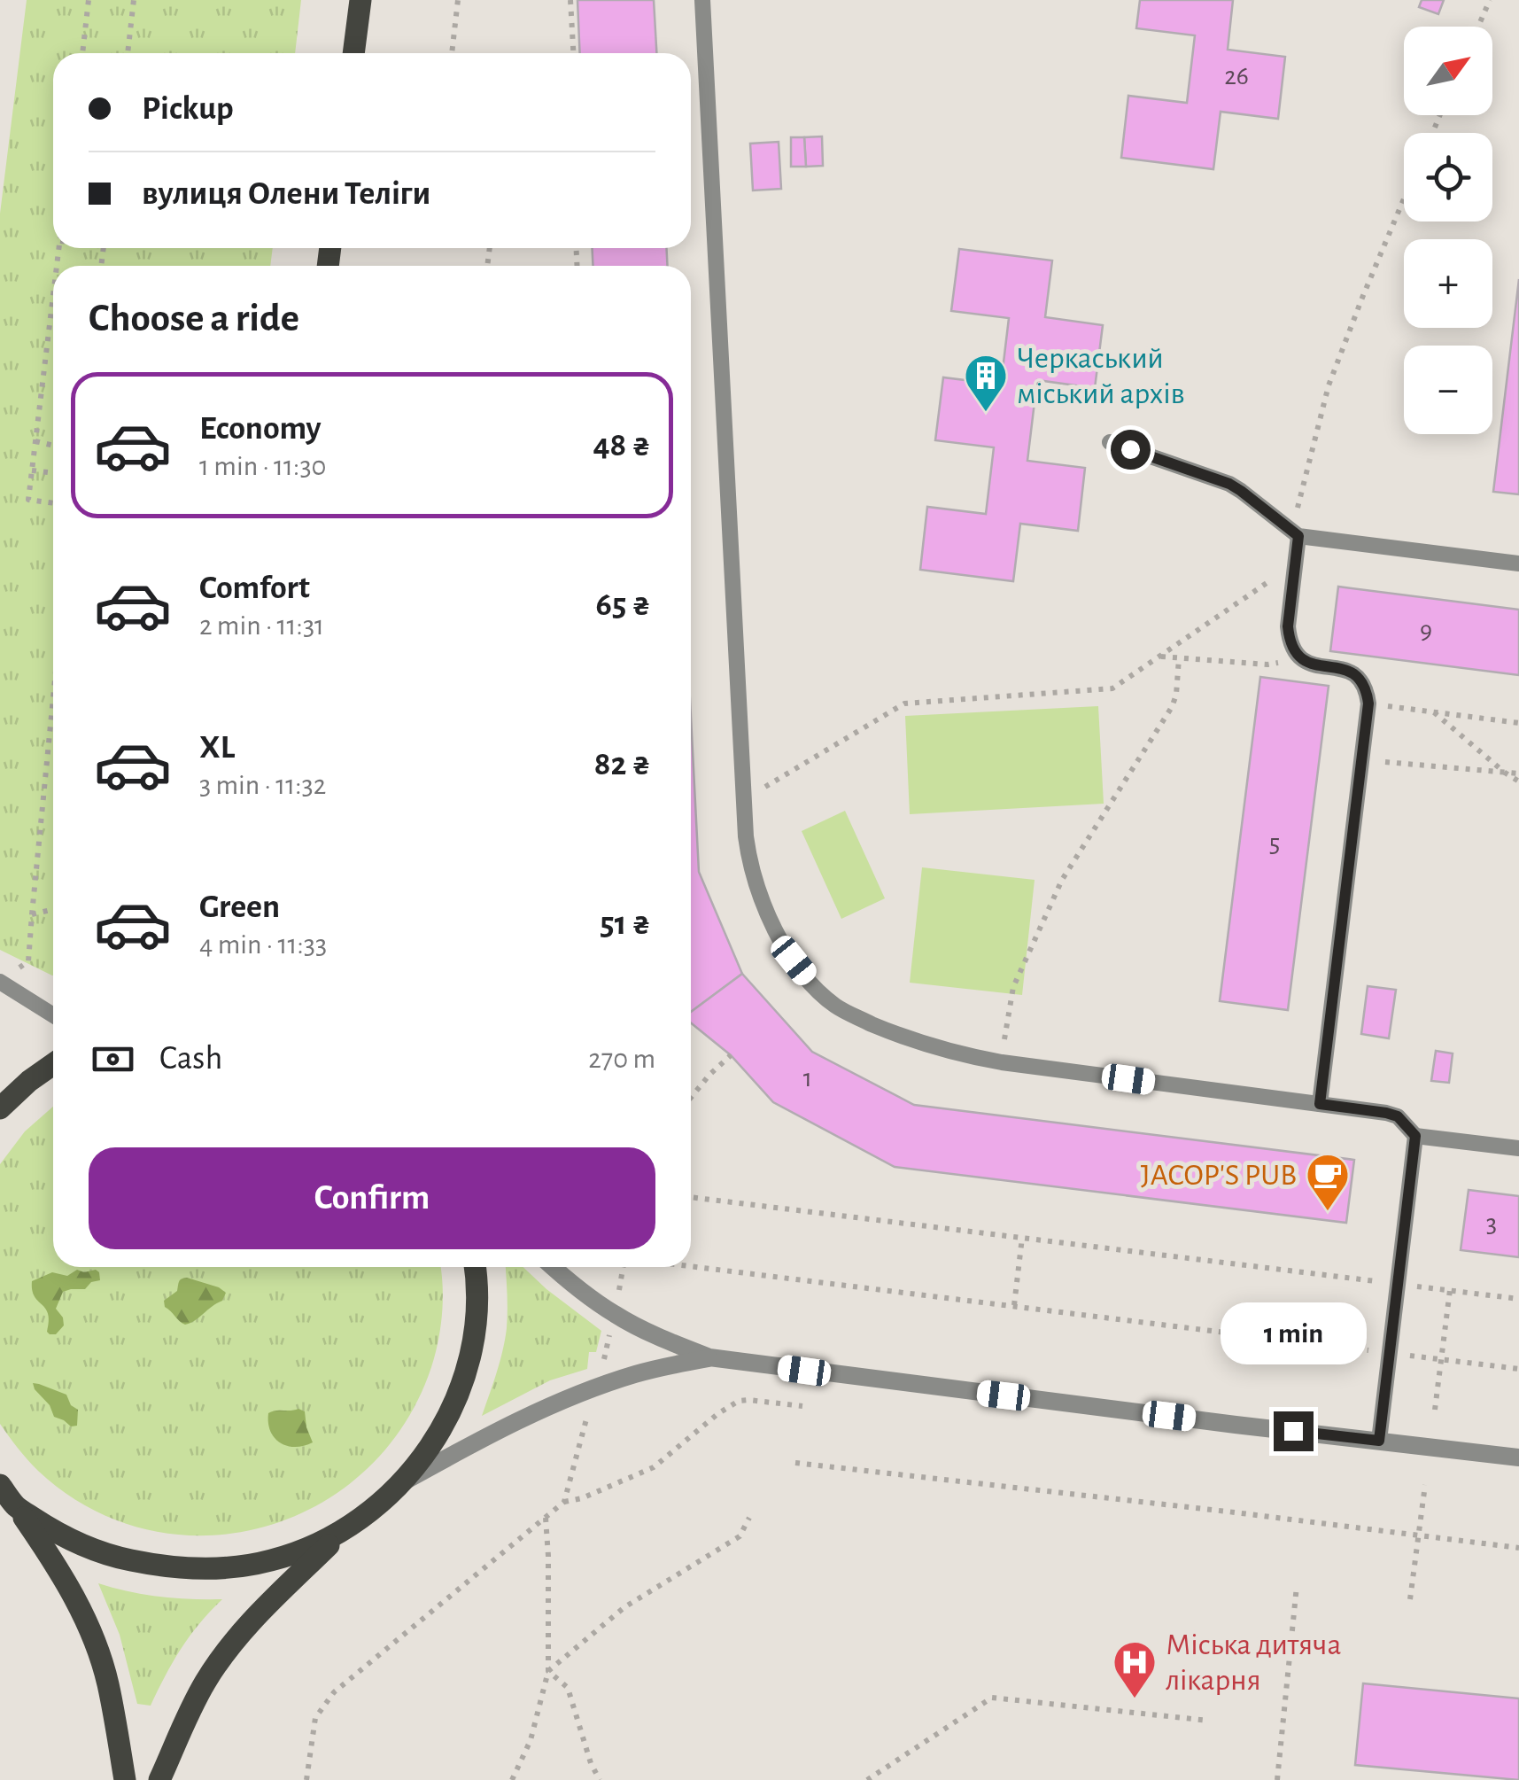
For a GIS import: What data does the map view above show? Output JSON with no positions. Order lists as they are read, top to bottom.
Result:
{
  "places": {
    "building": ["Черкаський міський архів"],
    "cafe": ["JACOP'S PUB"],
    "hospital": ["Міська дитяча лікарня"]
  },
  "house_numbers": [
    "26",
    "9",
    "5",
    "1",
    "3"
  ],
  "north": "top right",
  "page": {
    "map_buttons": ["+", "−"],
    "banner": ["Pickup", "вулиця Олени Теліги"],
    "heading": "Choose a ride",
    "list": [
      {
        "name": "Economy",
        "note": "1 min · 11:30",
        "value": "48 ₴"
      },
      {
        "name": "Comfort",
        "note": "2 min · 11:31",
        "value": "65 ₴"
      },
      {
        "name": "XL",
        "note": "3 min · 11:32",
        "value": "82 ₴"
      },
      {
        "name": "Green",
        "note": "4 min · 11:33",
        "value": "51 ₴"
      }
    ],
    "pay": ["Cash", "270 m"],
    "buttons": "Confirm",
    "bubble": "1 min"
  }
}
